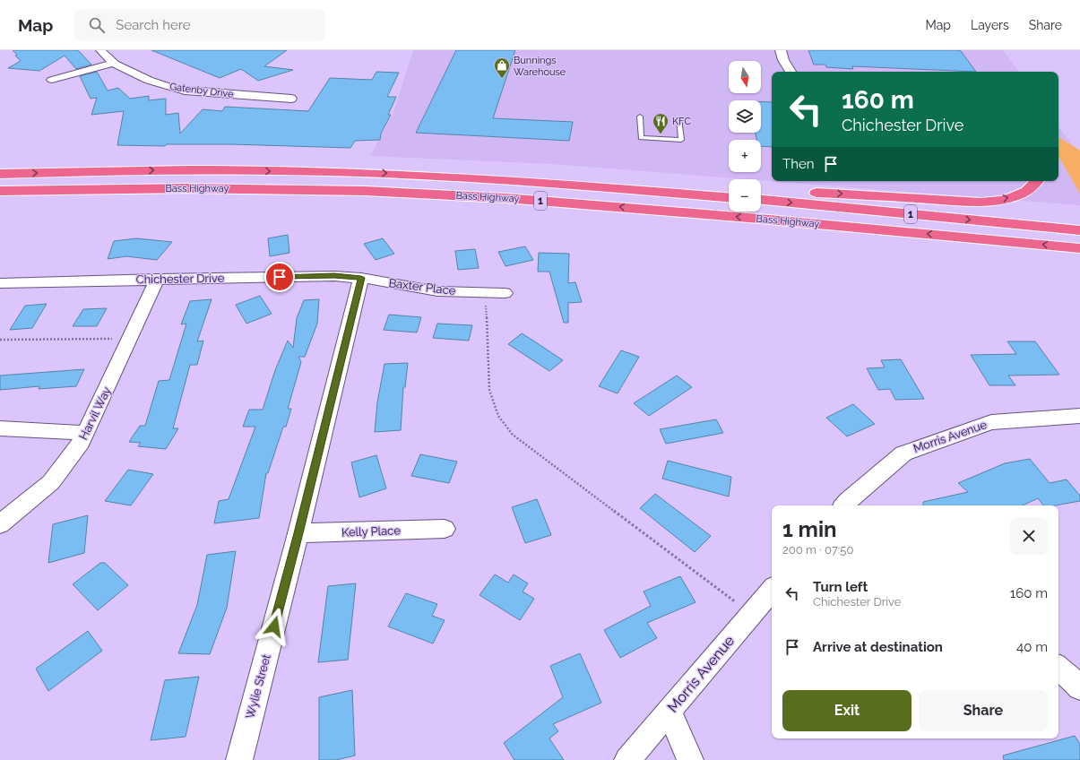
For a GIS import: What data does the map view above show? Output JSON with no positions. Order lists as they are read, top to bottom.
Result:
{
  "streets": {
    "highway": ["Bass Highway", "1"],
    "street": [
      "Gatenby Drive",
      "Chichester Drive",
      "Baxter Place",
      "Harvil Way",
      "Morris Avenue",
      "Kelly Place",
      "Wylie Street"
    ]
  },
  "crossings": [
    ["Chichester Drive", "Baxter Place"],
    ["Chichester Drive", "Harvil Way"],
    ["Chichester Drive", "Wylie Street"],
    ["Baxter Place", "Wylie Street"],
    ["Kelly Place", "Wylie Street"]
  ],
  "places": {
    "shop": ["Bunnings Warehouse"],
    "restaurant": ["KFC"]
  },
  "north": "bottom",
  "page": {
    "header": "Map",
    "search": "Search here",
    "nav": ["Map", "Layers", "Share"],
    "map_buttons": ["+", "−"],
    "turn": ["160 m", "Chichester Drive"],
    "then": "Then",
    "heading": ["1 min", "200 m · 07:50"],
    "list": [
      {
        "name": "Turn left",
        "note": "Chichester Drive",
        "value": "160 m"
      },
      {
        "name": "Arrive at destination",
        "value": "40 m"
      }
    ],
    "buttons": ["Exit", "Share"]
  }
}
